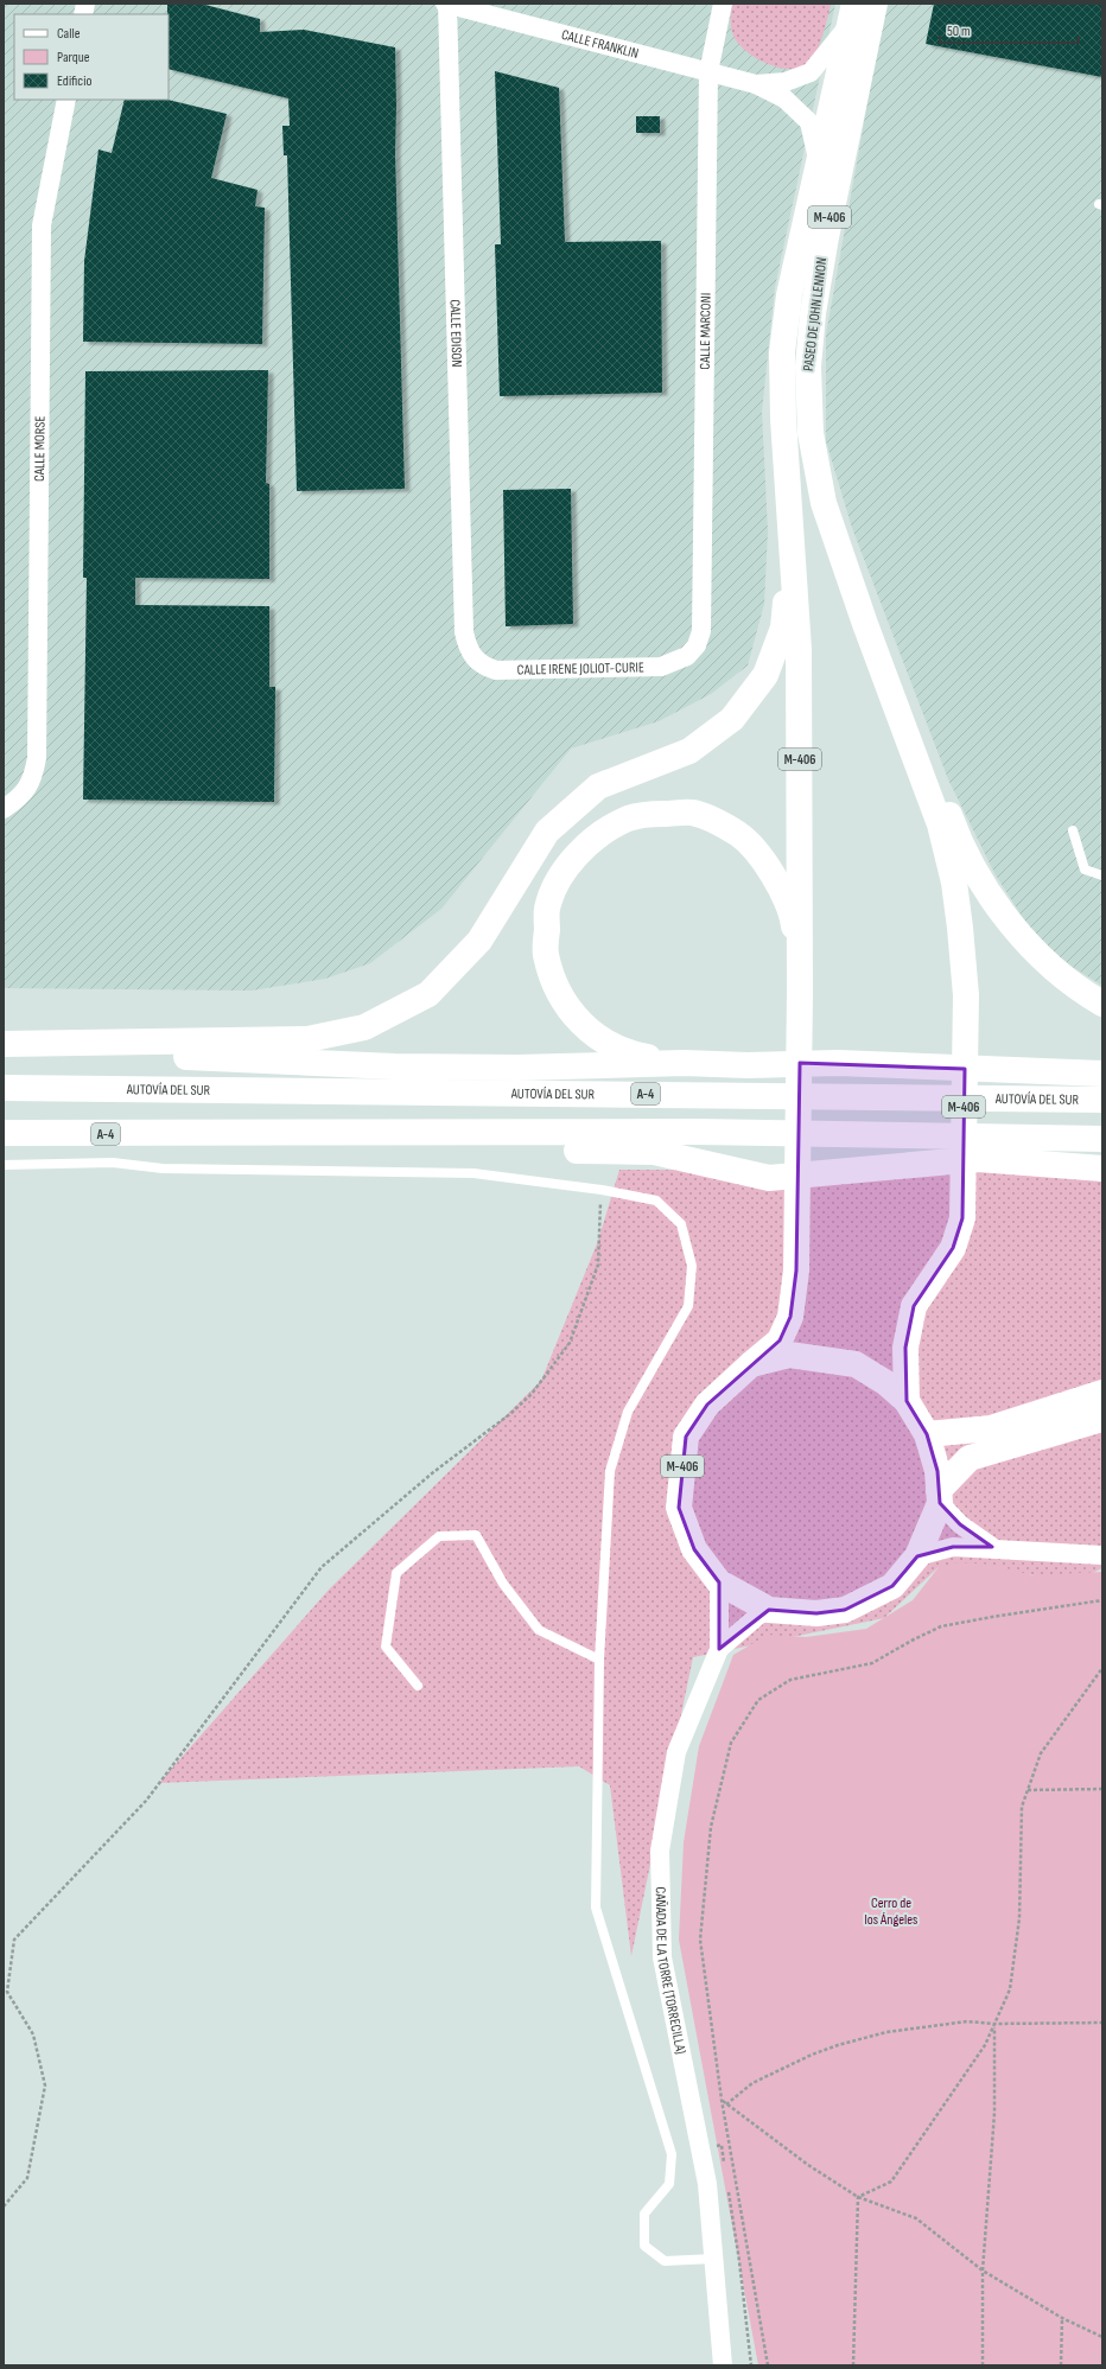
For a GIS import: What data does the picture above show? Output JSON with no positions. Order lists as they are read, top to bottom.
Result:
{
  "streets": {
    "highway": [
      "M-406",
      "PASEO DE JOHN LENNON",
      "AUTOVÍA DEL SUR",
      "A-4"
    ],
    "street": [
      "CALLE FRANKLIN",
      "CALLE MARCONI",
      "CALLE EDISON",
      "CALLE MORSE",
      "CALLE IRENE JOLIOT-CURIE",
      "CAÑADA DE LA TORRE (TORRECILLA)"
    ]
  },
  "crossings": [
    ["CALLE FRANKLIN", "CALLE MARCONI"],
    ["CALLE FRANKLIN", "CALLE EDISON"],
    ["M-406", "PASEO DE JOHN LENNON"],
    ["M-406", "CAÑADA DE LA TORRE (TORRECILLA)"],
    ["CALLE MARCONI", "CALLE IRENE JOLIOT-CURIE"],
    ["CALLE EDISON", "CALLE IRENE JOLIOT-CURIE"]
  ],
  "parks": ["Cerro de los Ángeles"],
  "legend": ["Calle", "Parque", "Edificio"],
  "scale_bar": "50 m"
}
